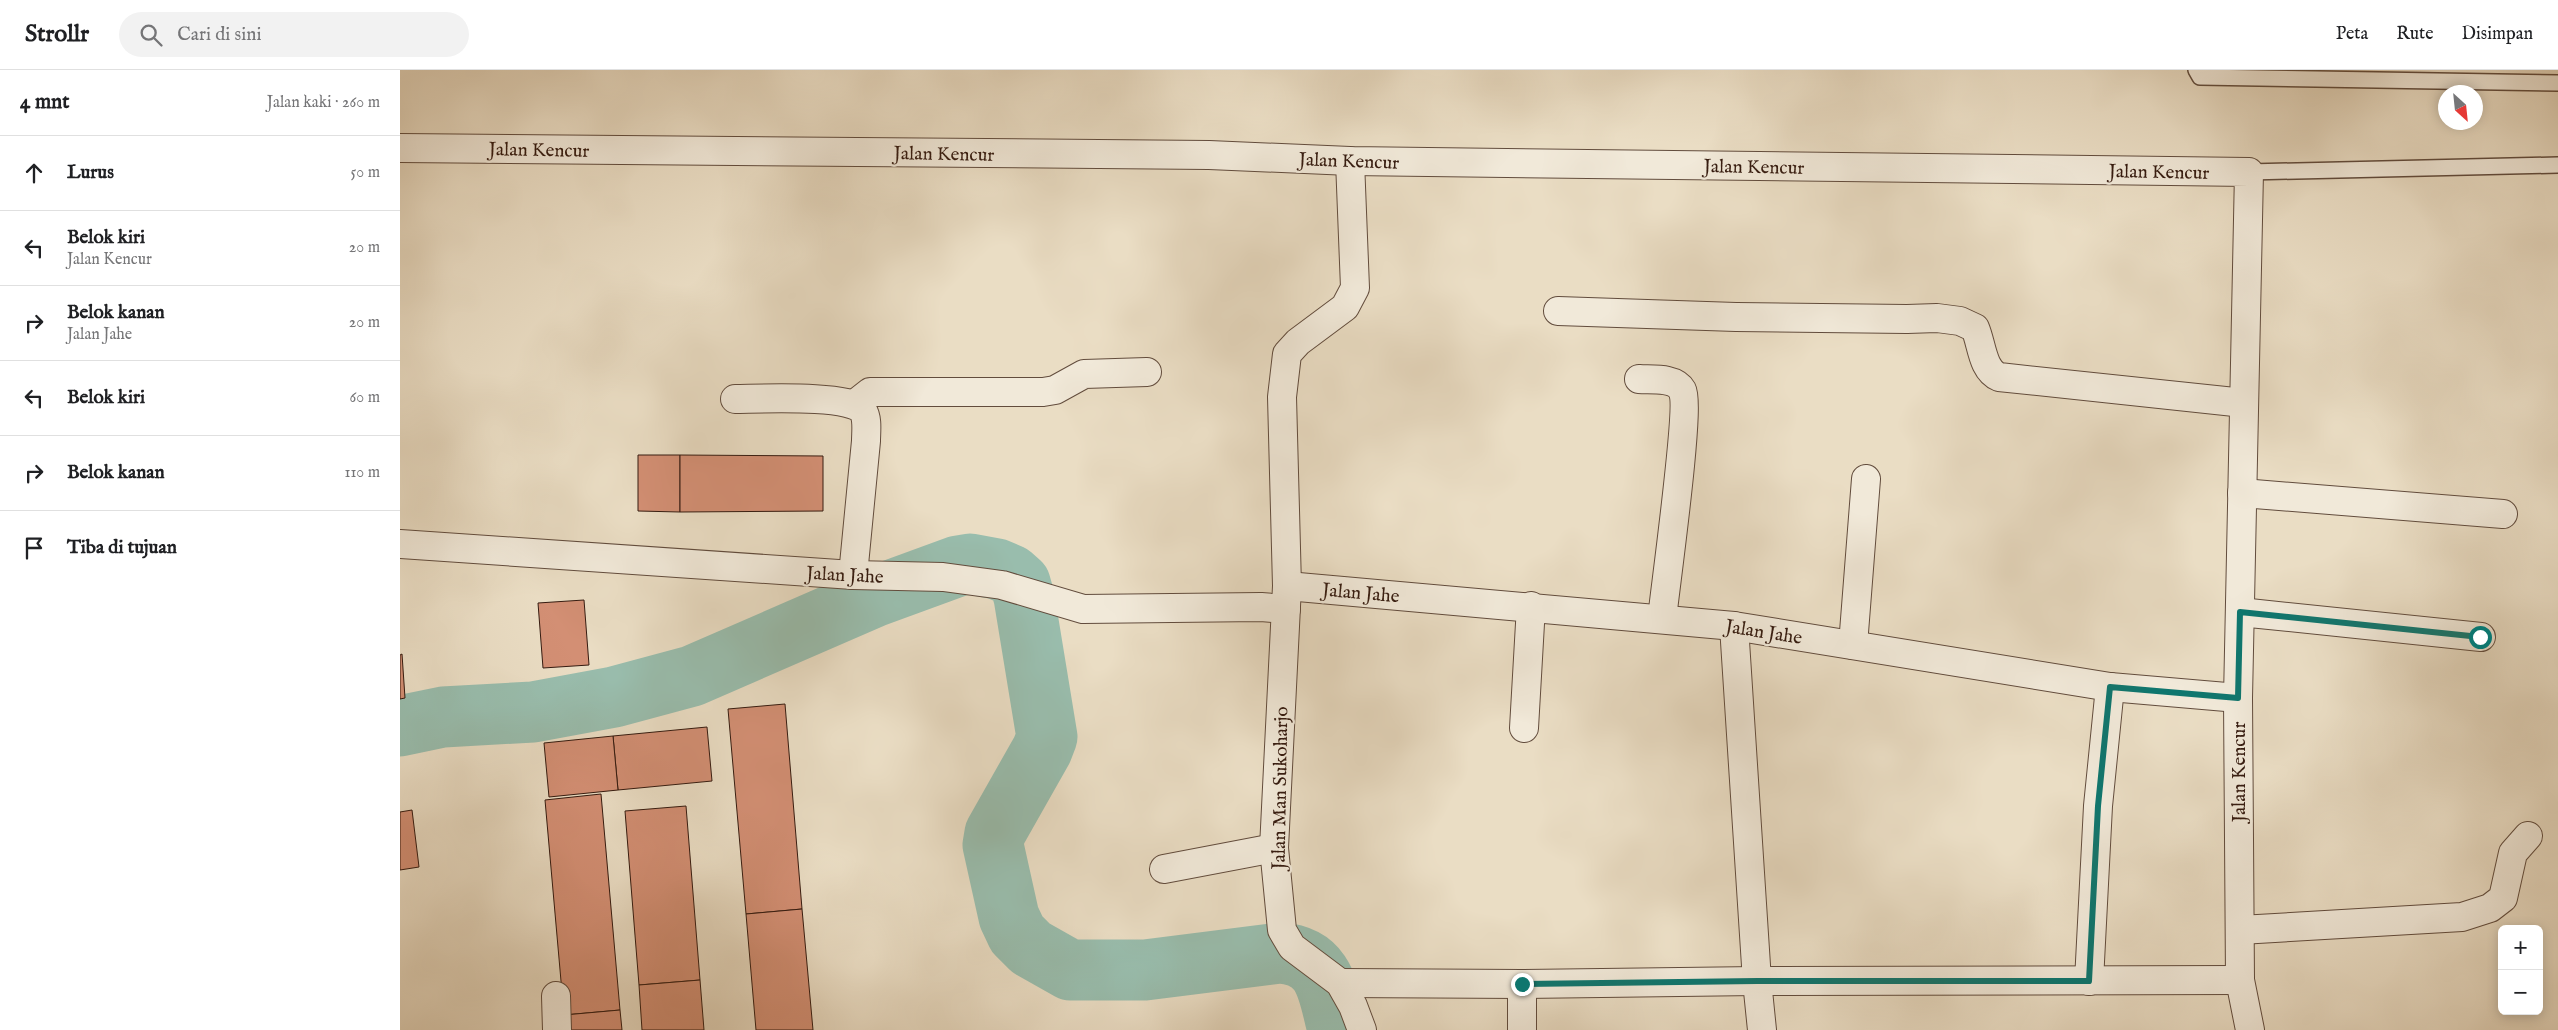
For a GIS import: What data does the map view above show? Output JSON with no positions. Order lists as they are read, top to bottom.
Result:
{
  "streets": {
    "street": ["Jalan Kencur", "Jalan Jahe", "Jalan Man Sukoharjo"]
  },
  "crossings": [
    ["Jalan Kencur", "Jalan Jahe"],
    ["Jalan Kencur", "Jalan Man Sukoharjo"],
    ["Jalan Jahe", "Jalan Man Sukoharjo"]
  ],
  "north": "bottom right",
  "page": {
    "header": "Strollr",
    "search": "Cari di sini",
    "nav": ["Peta", "Rute", "Disimpan"],
    "heading": ["4 mnt", "Jalan kaki · 260 m"],
    "list": [
      ["Lurus", "50 m"],
      ["Belok kiri", "Jalan Kencur", "20 m"],
      ["Belok kanan", "Jalan Jahe", "20 m"],
      ["Belok kiri", "60 m"],
      ["Belok kanan", "110 m"],
      "Tiba di tujuan"
    ],
    "map_buttons": ["+", "−"]
  }
}
